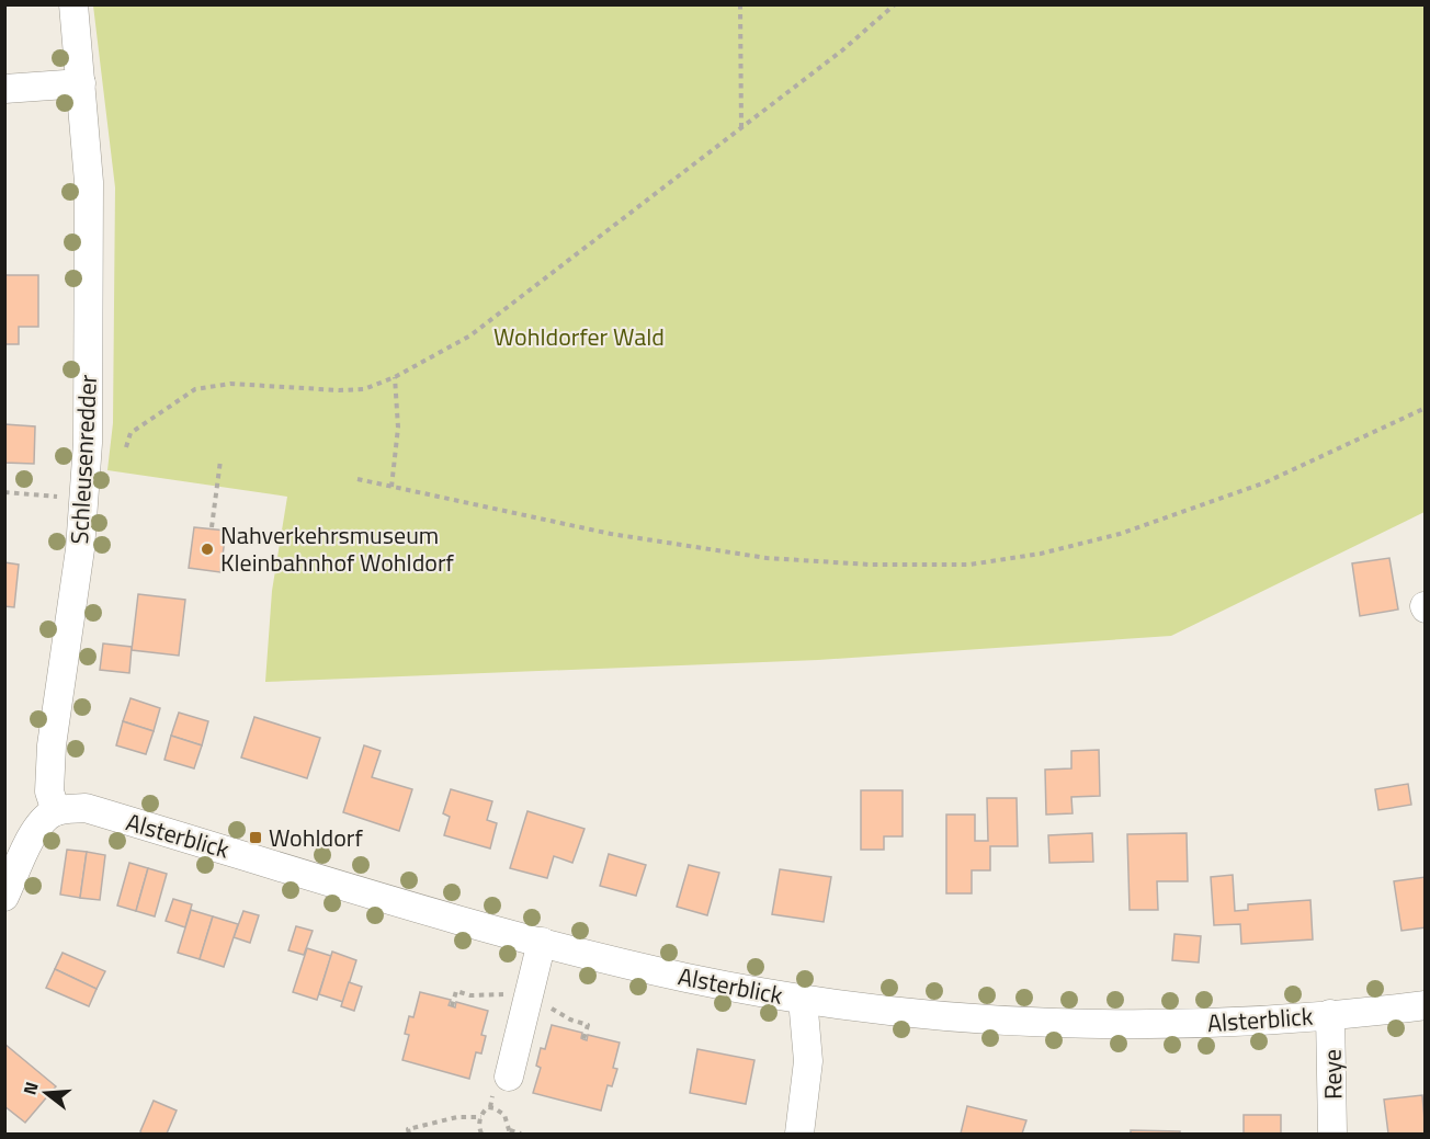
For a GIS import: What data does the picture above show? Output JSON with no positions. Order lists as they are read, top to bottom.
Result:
{
  "streets": {
    "street": ["Schleusenredder", "Alsterblick", "Reye"]
  },
  "crossings": [
    ["Schleusenredder", "Alsterblick"],
    ["Alsterblick", "Reye"]
  ],
  "parks": ["Wohldorfer Wald"],
  "places": {
    "other": ["Nahverkehrsmuseum Kleinbahnhof Wohldorf"],
    "transit": ["Wohldorf"]
  },
  "north": "left"
}
